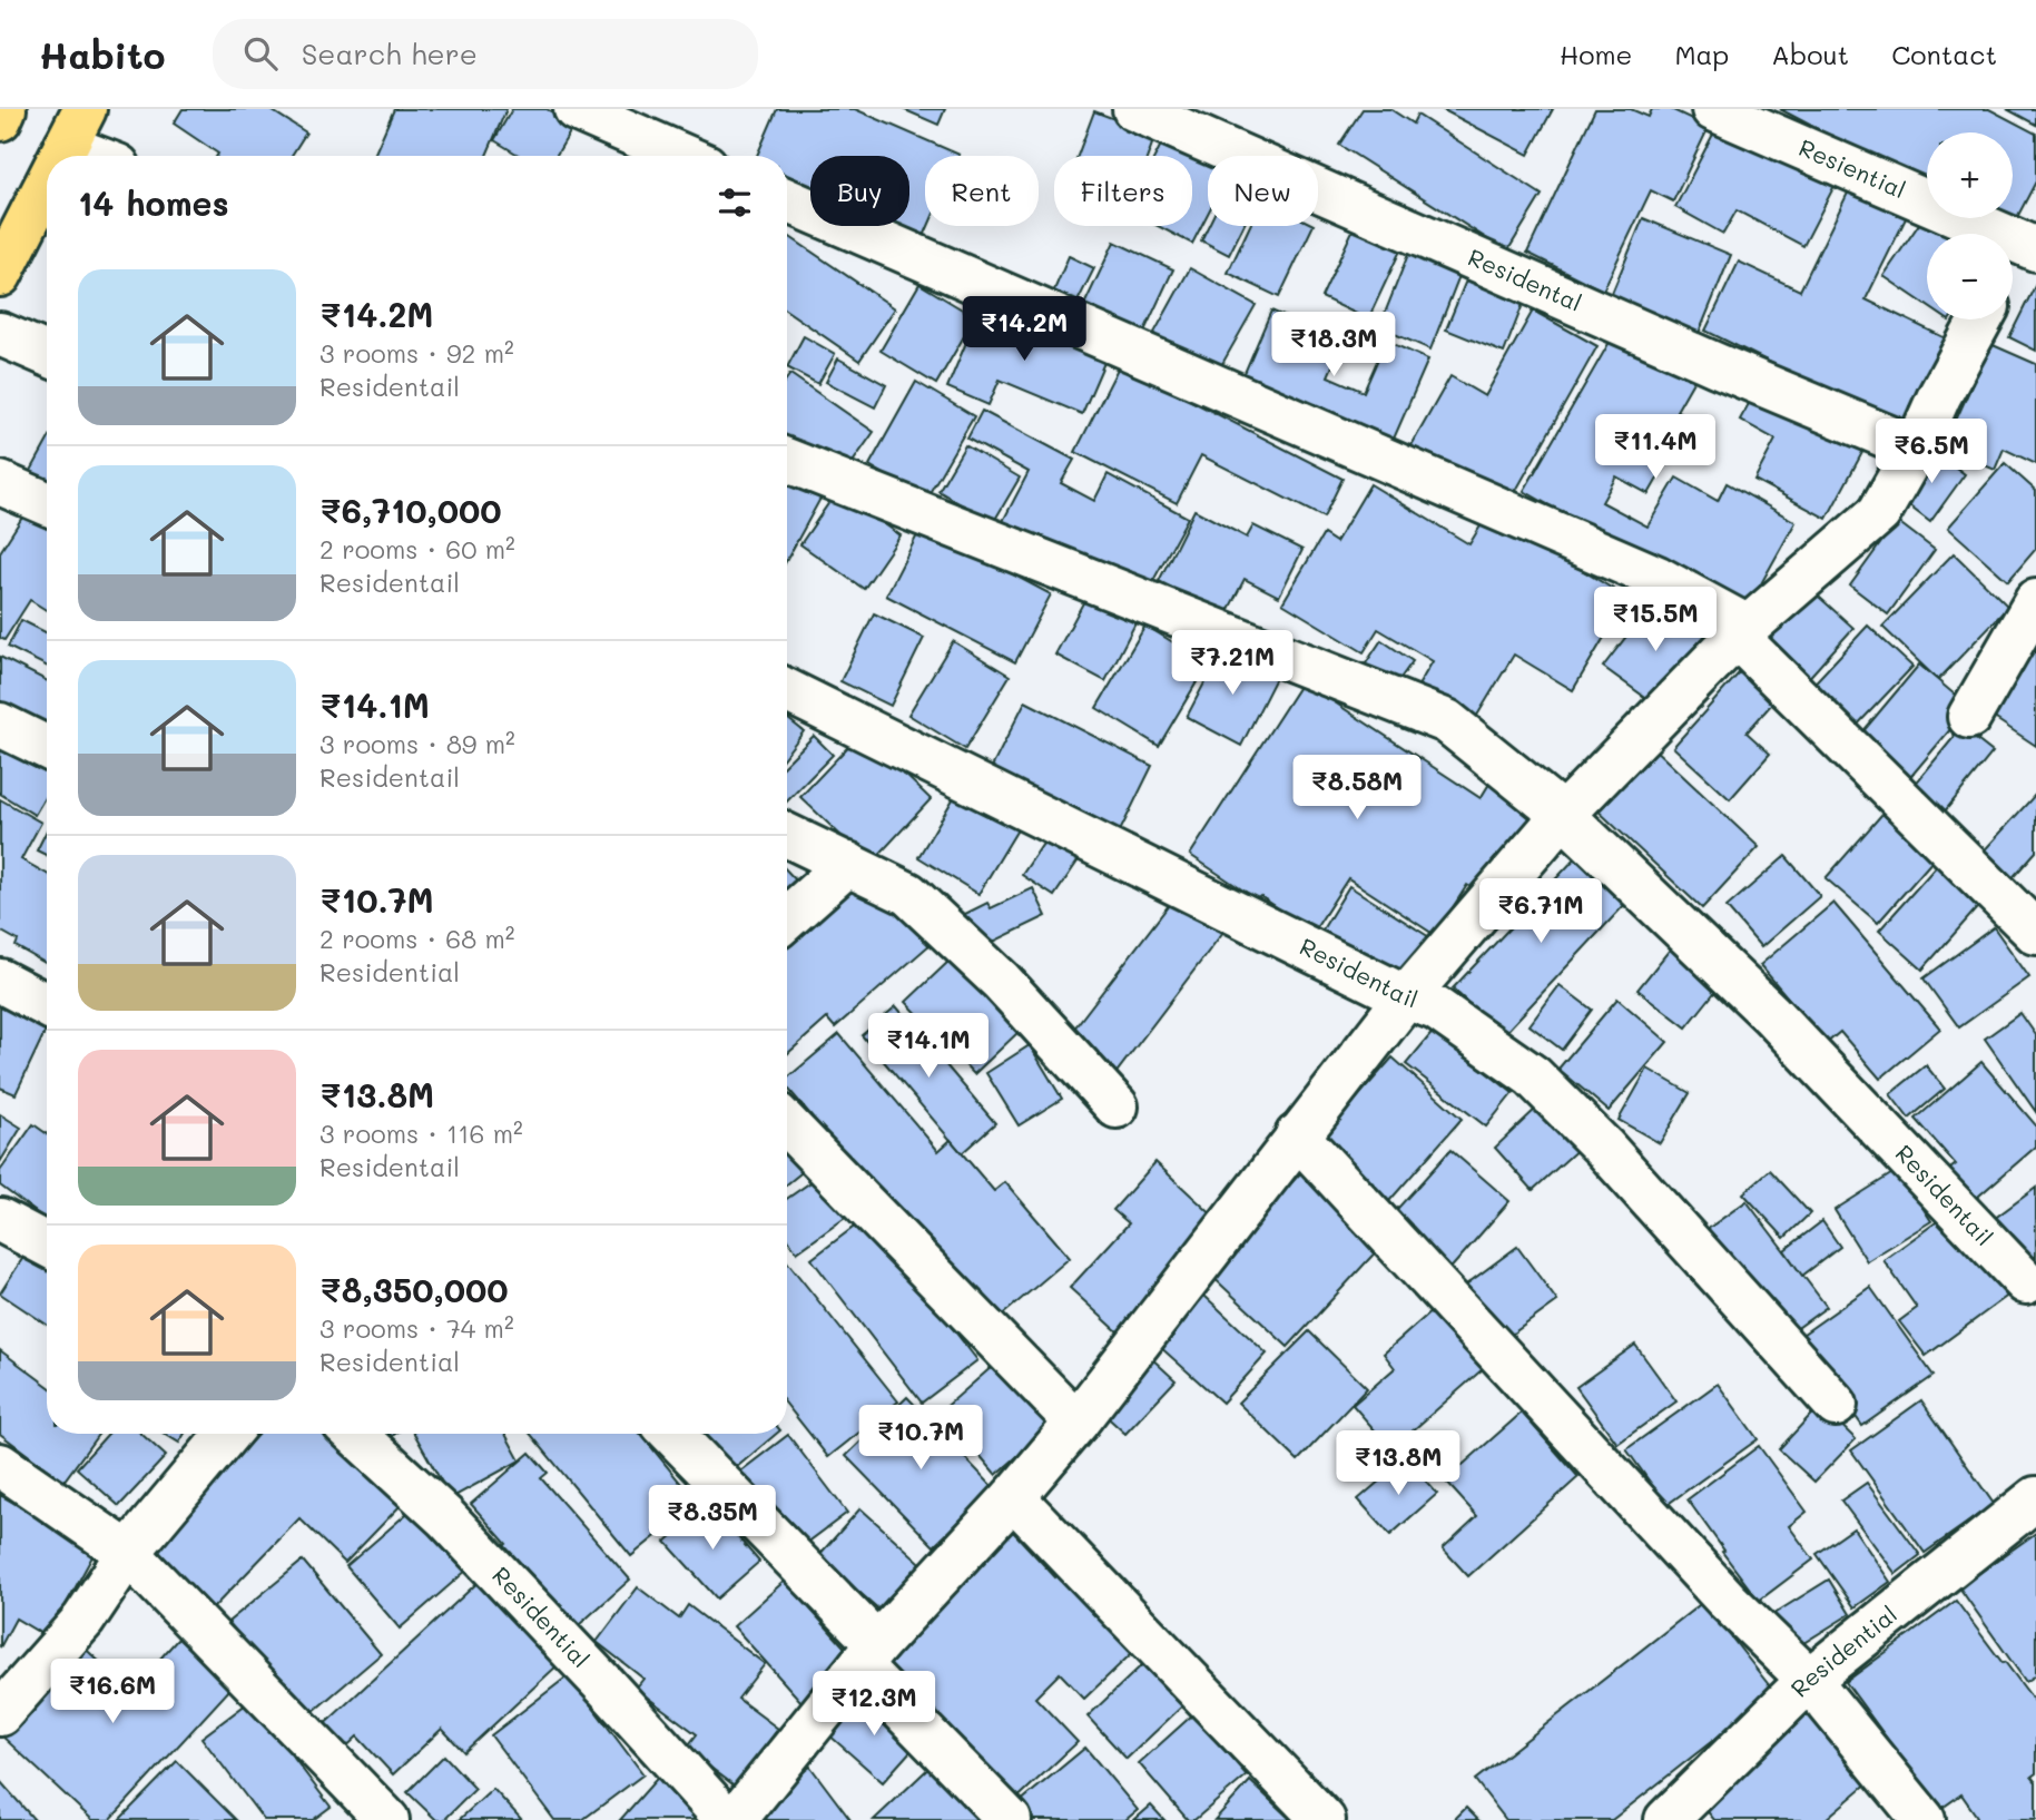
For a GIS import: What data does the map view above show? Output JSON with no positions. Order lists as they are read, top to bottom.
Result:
{
  "streets": {
    "street": [
      "Resiential",
      "Residental",
      "Residentail",
      "Residential"
    ]
  },
  "page": {
    "header": "Habito",
    "search": "Search here",
    "nav": [
      "Home",
      "Map",
      "About",
      "Contact"
    ],
    "map_buttons": ["+", "−"],
    "chip": [
      "Buy",
      "Rent",
      "Filters",
      "New"
    ],
    "heading": "14 homes",
    "list": [
      {
        "name": "₹14.2M",
        "note": "3 rooms · 92 m² · Residentail"
      },
      {
        "name": "₹6,710,000",
        "note": "2 rooms · 60 m² · Residentail"
      },
      {
        "name": "₹14.1M",
        "note": "3 rooms · 89 m² · Residentail"
      },
      {
        "name": "₹10.7M",
        "note": "2 rooms · 68 m² · Residential"
      },
      {
        "name": "₹13.8M",
        "note": "3 rooms · 116 m² · Residentail"
      },
      {
        "name": "₹8,350,000",
        "note": "3 rooms · 74 m² · Residential"
      }
    ],
    "price": [
      "₹14.2M",
      "₹18.3M",
      "₹11.4M",
      "₹6.5M",
      "₹15.5M",
      "₹7.21M",
      "₹8.58M",
      "₹6.71M",
      "₹14.1M",
      "₹10.7M",
      "₹13.8M",
      "₹8.35M",
      "₹16.6M",
      "₹12.3M"
    ]
  }
}
